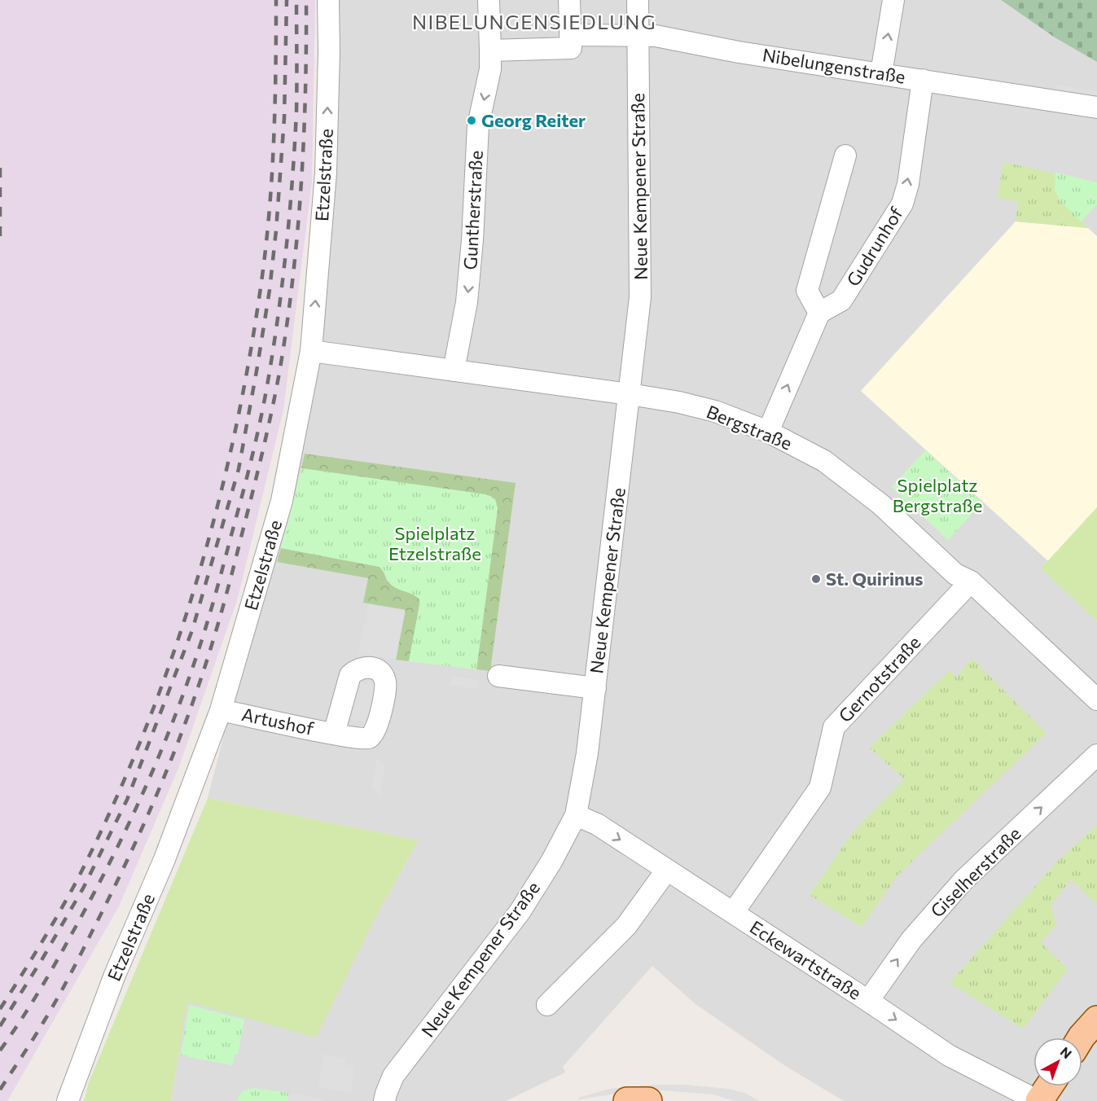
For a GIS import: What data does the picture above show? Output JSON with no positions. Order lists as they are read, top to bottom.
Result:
{
  "streets": {
    "street": [
      "Nibelungenstraße",
      "Etzelstraße",
      "Neue Kempener Straße",
      "Guntherstraße",
      "Gudrunhof",
      "Bergstraße",
      "Gernotstraße",
      "Artushof",
      "Giselherstraße",
      "Eckewartstraße"
    ]
  },
  "crossings": [
    ["Nibelungenstraße", "Neue Kempener Straße"],
    ["Nibelungenstraße", "Gudrunhof"],
    ["Etzelstraße", "Bergstraße"],
    ["Etzelstraße", "Artushof"],
    ["Neue Kempener Straße", "Bergstraße"],
    ["Neue Kempener Straße", "Eckewartstraße"],
    ["Guntherstraße", "Bergstraße"],
    ["Bergstraße", "Gernotstraße"],
    ["Gernotstraße", "Eckewartstraße"],
    ["Giselherstraße", "Eckewartstraße"]
  ],
  "one_way": ["Guntherstraße", "Giselherstraße", "Eckewartstraße"],
  "districts": ["NIBELUNGENSIEDLUNG"],
  "parks": ["Spielplatz Bergstraße", "Spielplatz Etzelstraße"],
  "places": ["Georg Reiter", "St. Quirinus"],
  "north": "top right"
}
